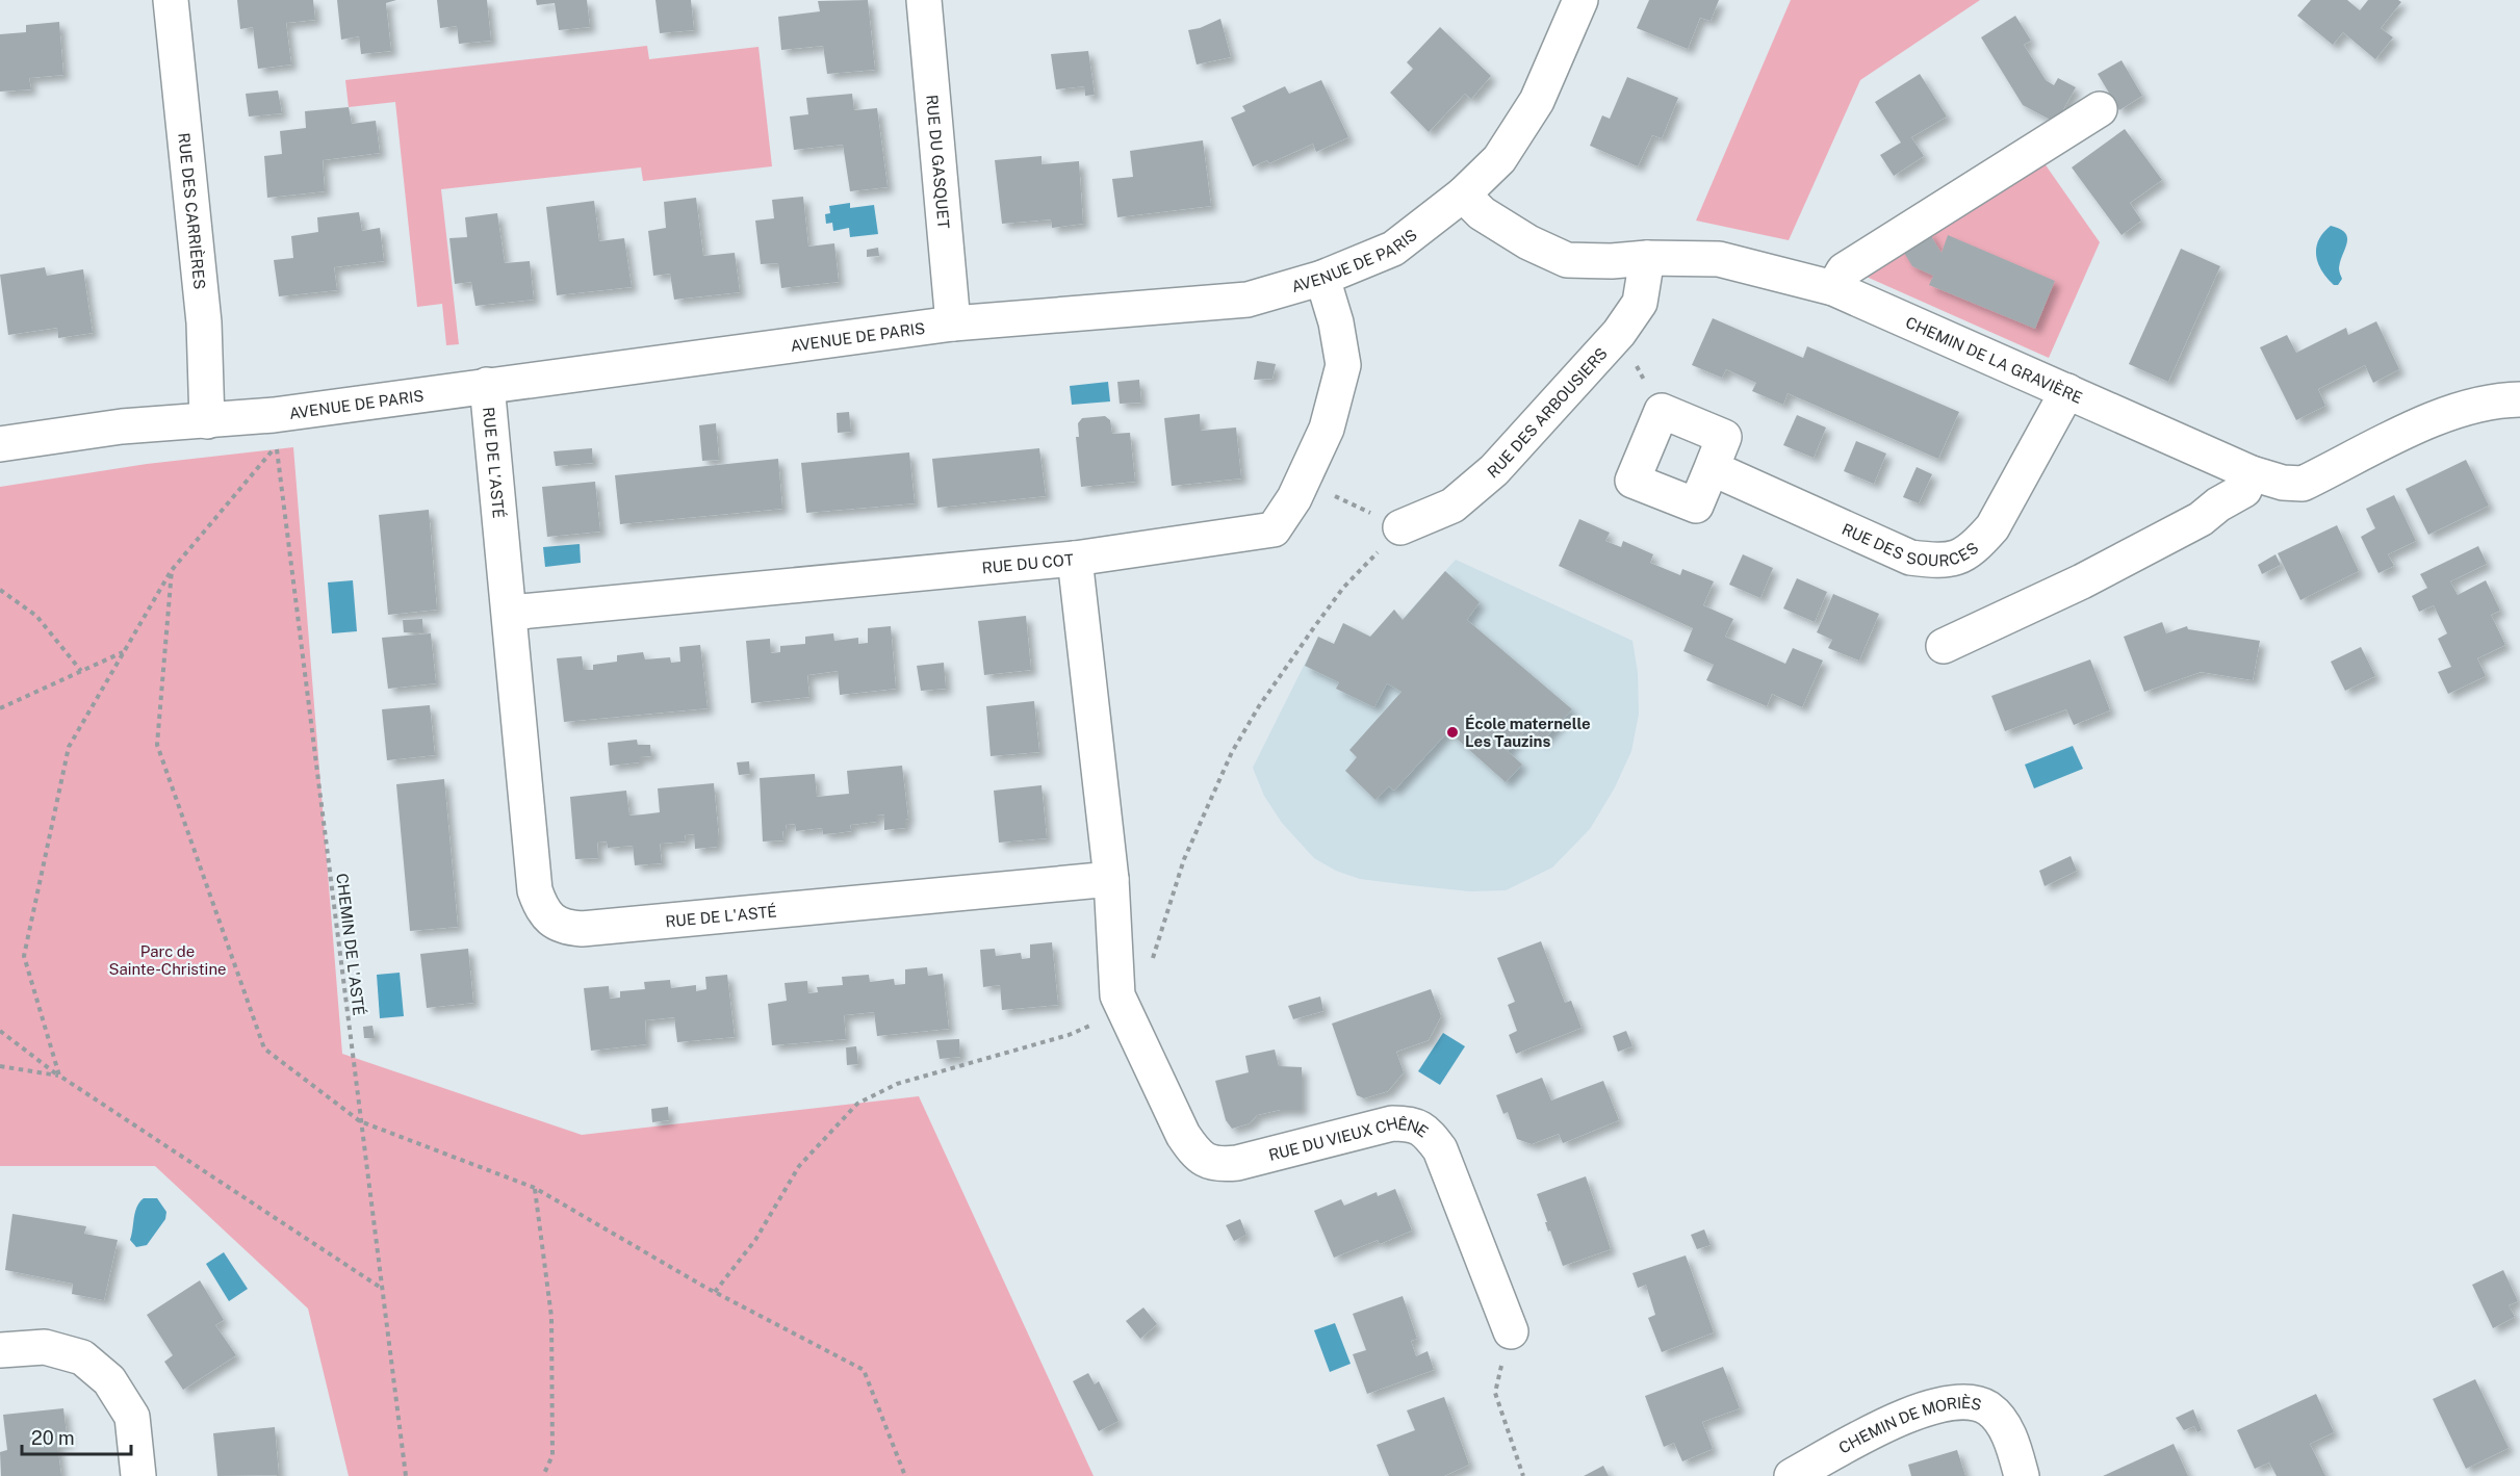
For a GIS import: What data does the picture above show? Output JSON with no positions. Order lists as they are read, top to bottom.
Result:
{
  "streets": {
    "street": [
      "RUE DU GASQUET",
      "RUE DES CARRIÈRES",
      "AVENUE DE PARIS",
      "CHEMIN DE LA GRAVIÈRE",
      "RUE DES ARBOUSIERS",
      "RUE DE L'ASTÉ",
      "RUE DES SOURCES",
      "RUE DU COT",
      "RUE DU VIEUX CHÊNE",
      "CHEMIN DE MORIÈS"
    ],
    "path": ["CHEMIN DE L'ASTÉ"]
  },
  "crossings": [
    ["RUE DU GASQUET", "AVENUE DE PARIS"],
    ["RUE DES CARRIÈRES", "AVENUE DE PARIS"],
    ["AVENUE DE PARIS", "CHEMIN DE LA GRAVIÈRE"],
    ["AVENUE DE PARIS", "RUE DE L'ASTÉ"],
    ["AVENUE DE PARIS", "RUE DU COT"],
    ["CHEMIN DE LA GRAVIÈRE", "RUE DES ARBOUSIERS"],
    ["CHEMIN DE LA GRAVIÈRE", "RUE DES SOURCES"],
    ["RUE DE L'ASTÉ", "RUE DU COT"],
    ["RUE DE L'ASTÉ", "RUE DU VIEUX CHÊNE"]
  ],
  "parks": ["Parc de Sainte-Christine"],
  "places": ["École maternelle Les Tauzins"],
  "scale_bar": "20 m"
}
